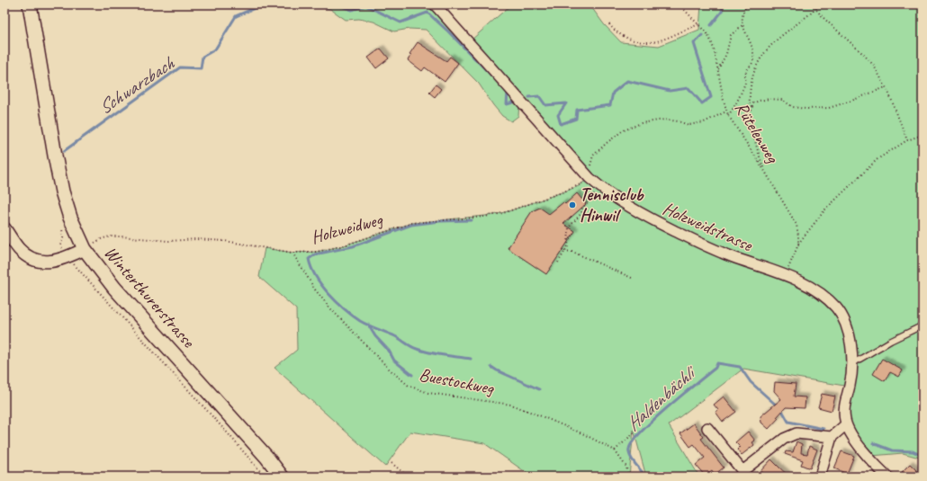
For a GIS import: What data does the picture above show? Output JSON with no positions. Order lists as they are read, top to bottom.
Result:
{
  "streets": {
    "main road": ["Winterthurerstrasse"],
    "street": ["Holzweidstrasse"],
    "path": ["Rütelenweg", "Holzweidweg", "Buestockweg"]
  },
  "crossings": [
    ["Holzweidstrasse", "Holzweidweg"],
    ["Holzweidweg", "Winterthurerstrasse"],
    ["Holzweidweg", "Buestockweg"]
  ],
  "water": ["Schwarzbach", "Haldenbächli"],
  "places": ["Tennisclub Hinwil"]
}
